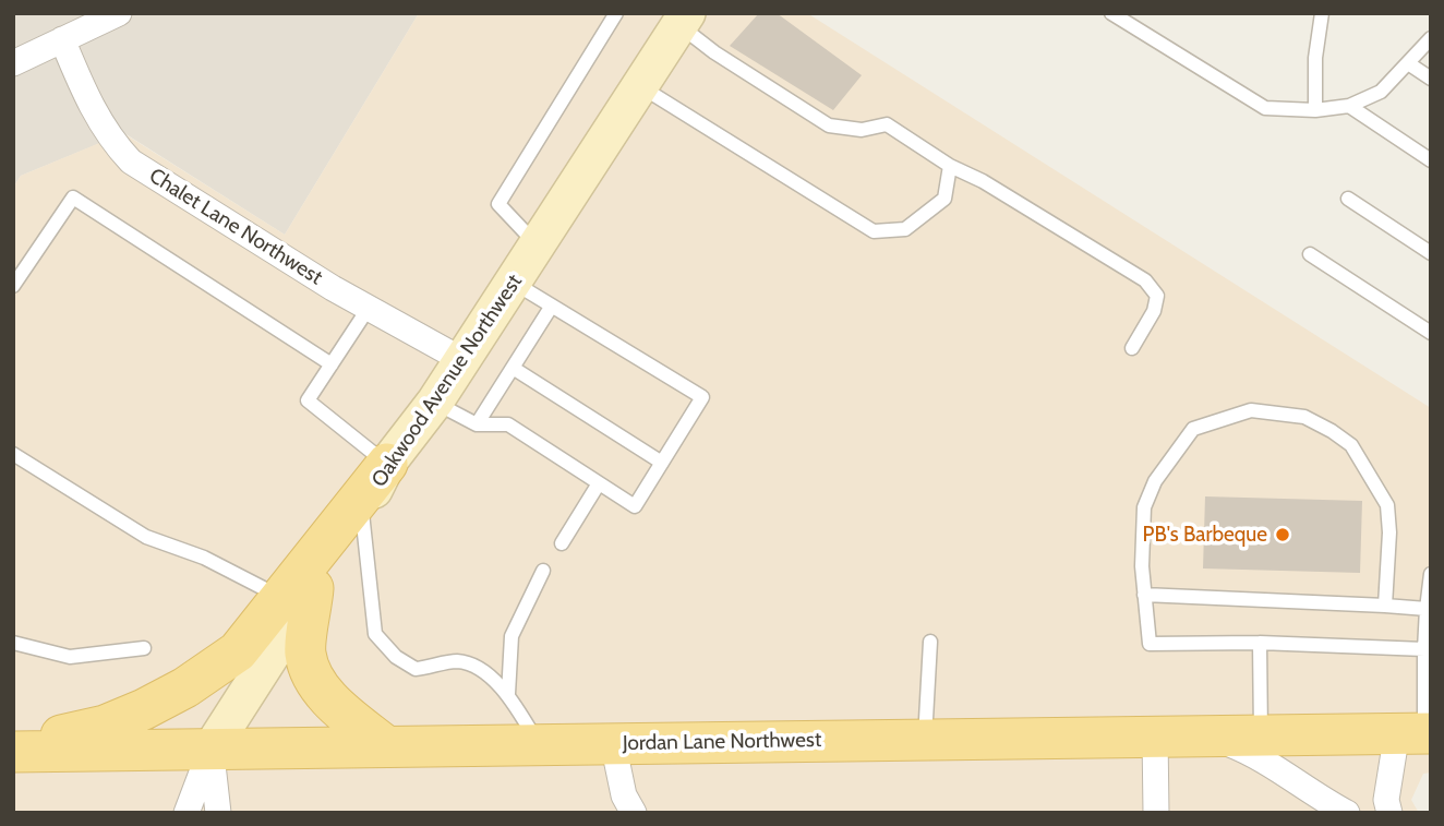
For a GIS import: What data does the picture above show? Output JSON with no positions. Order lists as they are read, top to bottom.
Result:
{
  "streets": {
    "main road": ["Jordan Lane Northwest"],
    "street": ["Chalet Lane Northwest", "Oakwood Avenue Northwest"]
  },
  "crossings": [
    ["Chalet Lane Northwest", "Oakwood Avenue Northwest"],
    ["Oakwood Avenue Northwest", "Jordan Lane Northwest"]
  ],
  "places": ["PB's Barbeque"]
}
